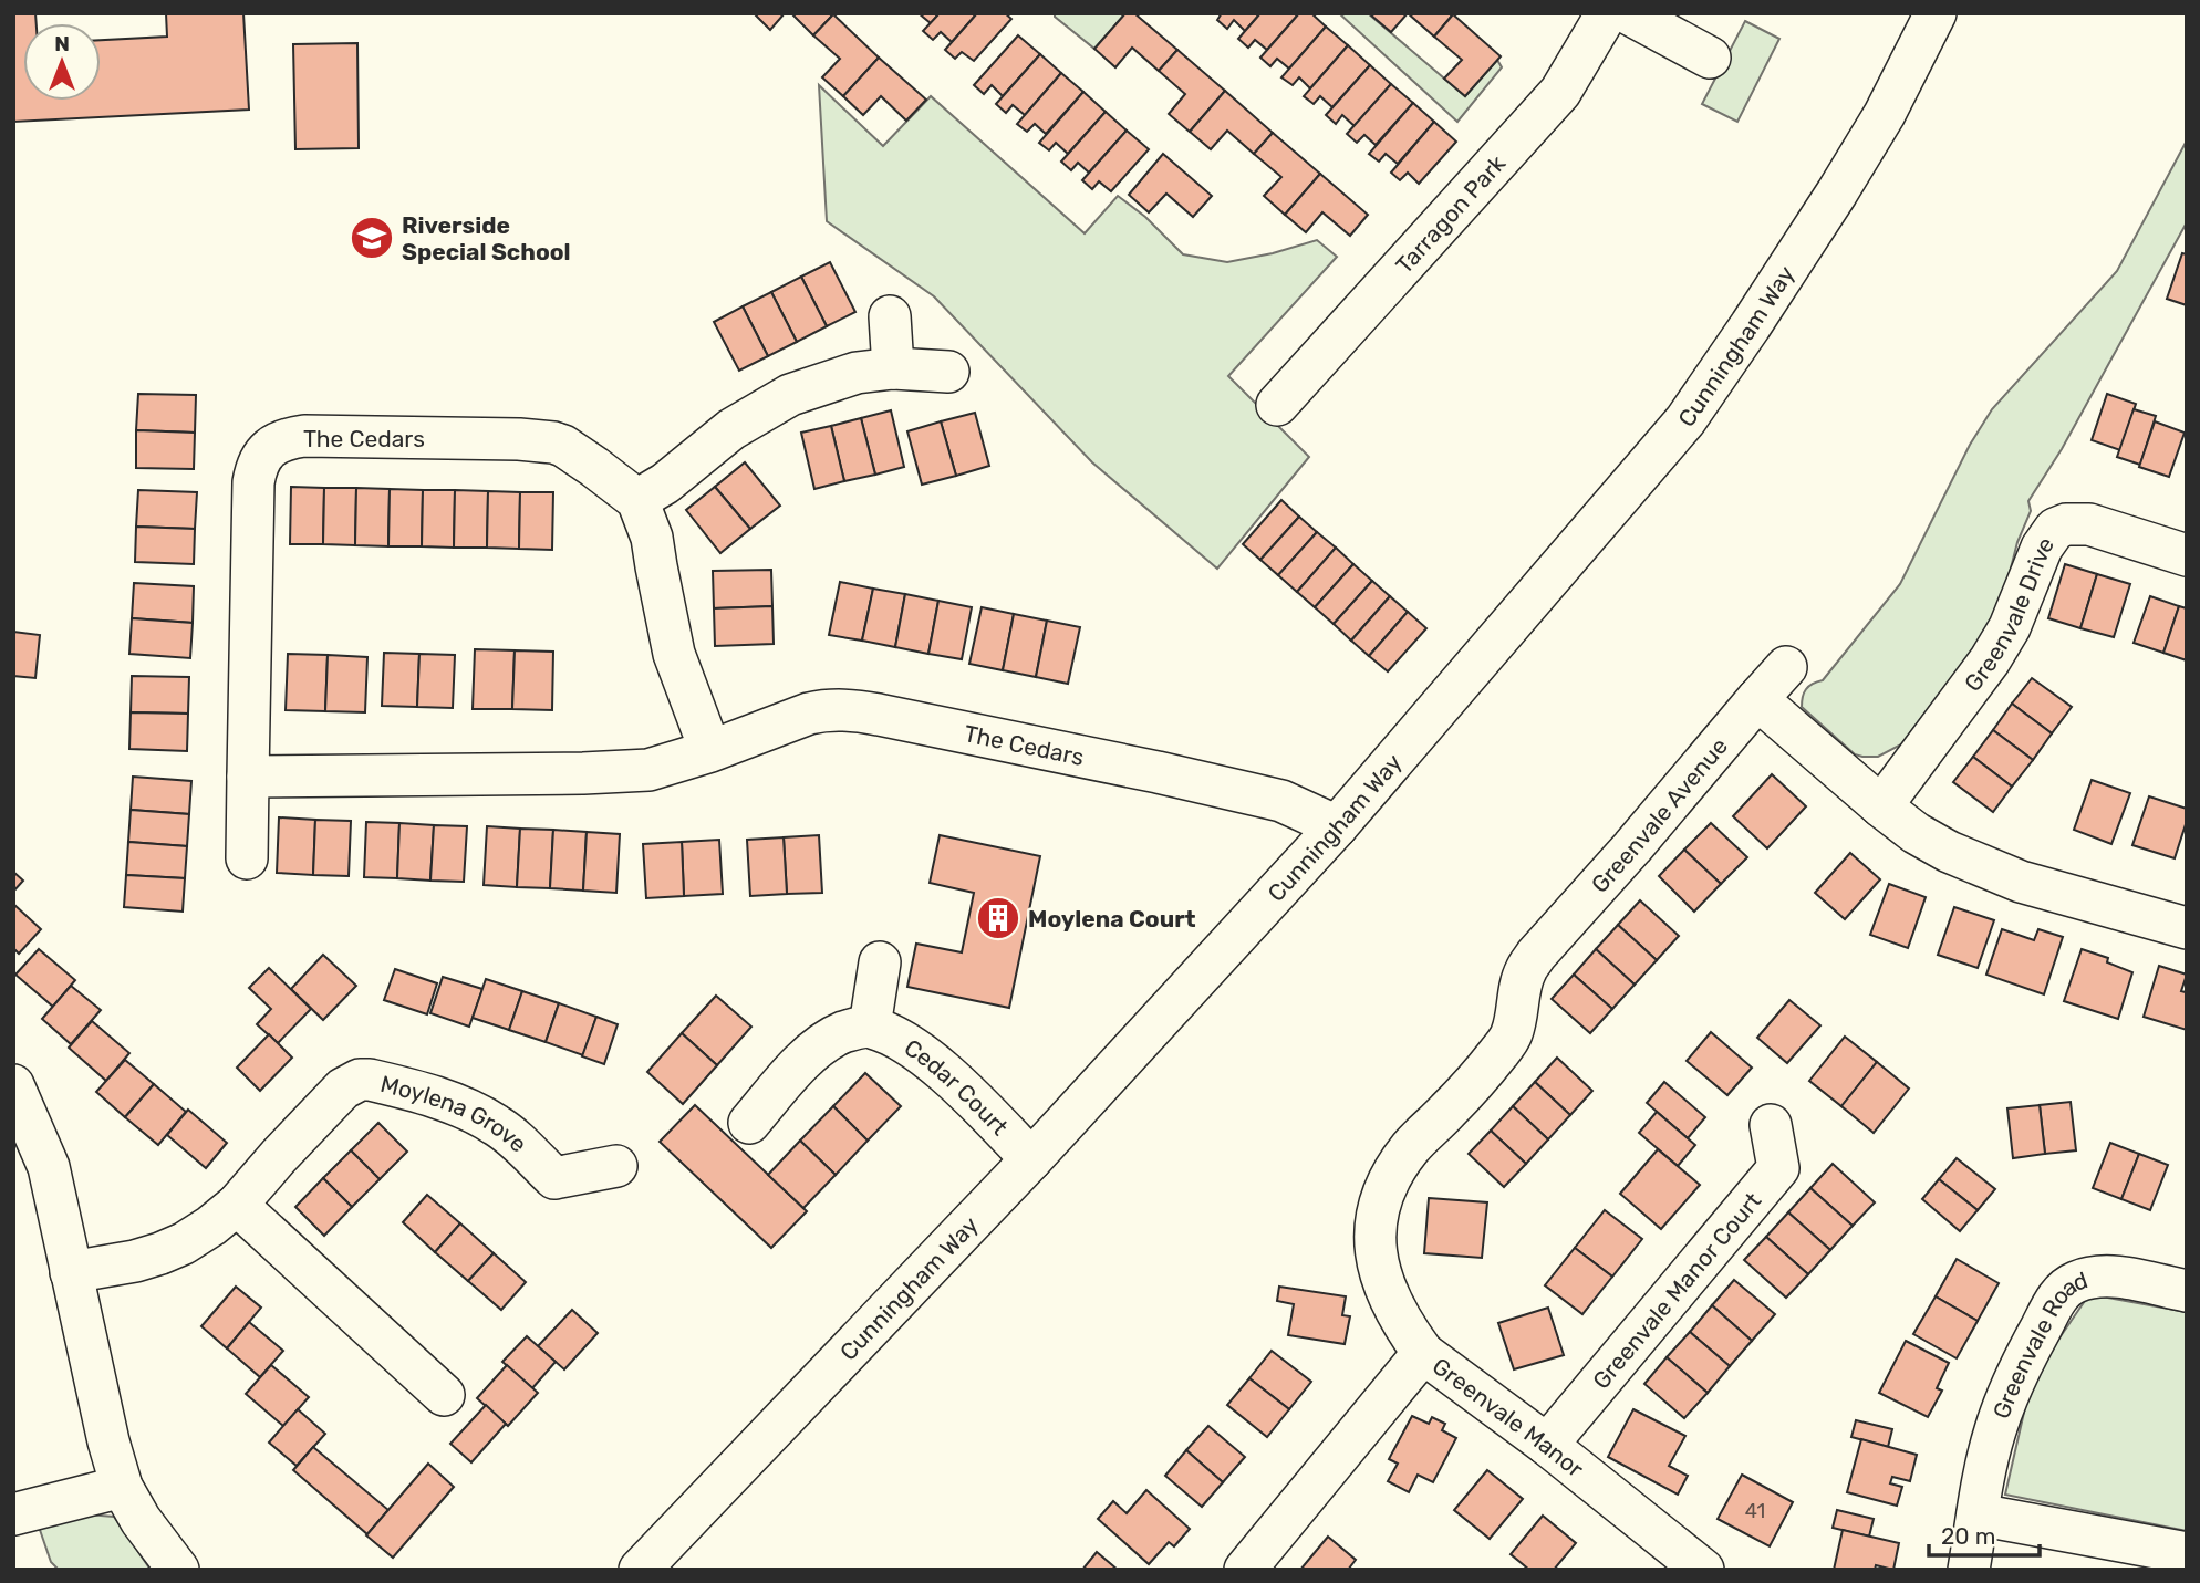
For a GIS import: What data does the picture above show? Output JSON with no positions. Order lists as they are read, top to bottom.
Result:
{
  "streets": {
    "street": [
      "Tarragon Park",
      "Cunningham Way",
      "The Cedars",
      "Greenvale Drive",
      "Greenvale Avenue",
      "Cedar Court",
      "Moylena Grove",
      "Greenvale Manor Court",
      "Greenvale Road",
      "Greenvale Manor"
    ]
  },
  "crossings": [
    ["Cunningham Way", "The Cedars"],
    ["Cunningham Way", "Cedar Court"],
    ["Greenvale Avenue", "Greenvale Manor"],
    ["Greenvale Manor Court", "Greenvale Manor"]
  ],
  "places": {
    "school or university": ["Riverside Special School"],
    "building": ["Moylena Court"]
  },
  "house_numbers": ["41"],
  "scale_bar": "20 m",
  "north": "top"
}
